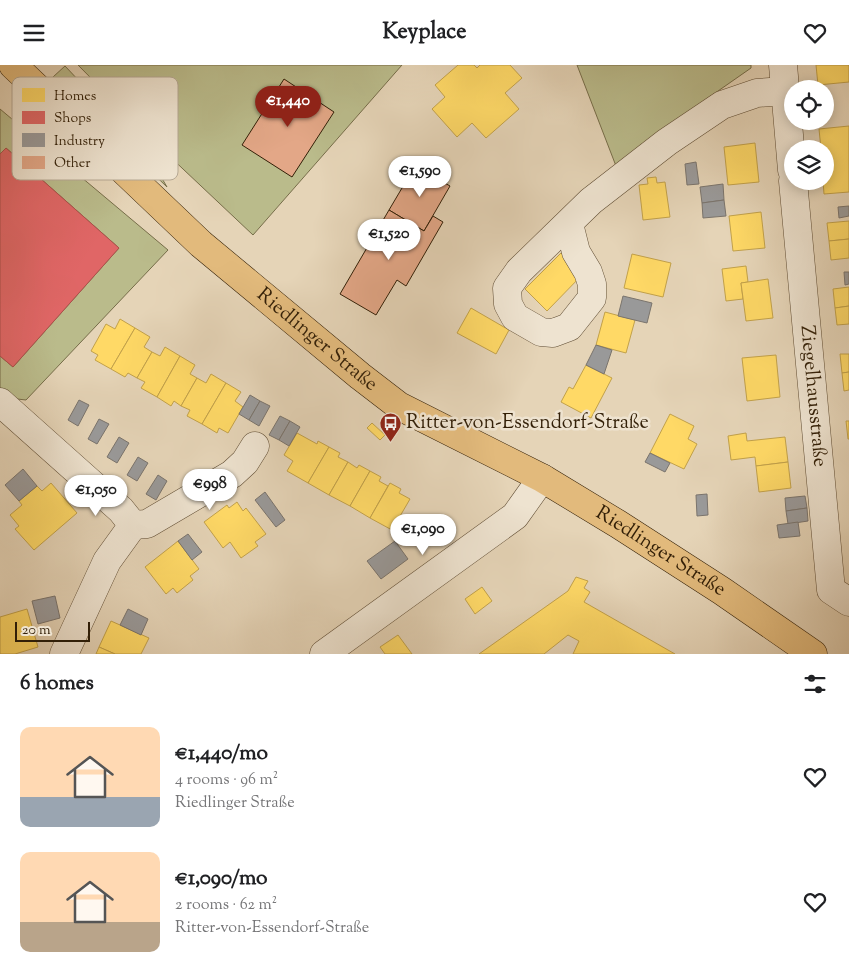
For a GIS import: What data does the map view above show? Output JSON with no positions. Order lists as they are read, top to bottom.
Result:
{
  "streets": {
    "main road": ["Riedlinger Straße"],
    "street": ["Ziegelhausstraße"]
  },
  "places": {
    "bus stop": ["Ritter-von-Essendorf-Straße"]
  },
  "legend": [
    "Homes",
    "Shops",
    "Industry",
    "Other"
  ],
  "scale_bar": "20 m",
  "page": {
    "header": "Keyplace",
    "price": [
      "€1,440",
      "€1,590",
      "€1,520",
      "€998",
      "€1,050",
      "€1,090"
    ],
    "scale": "20 m",
    "heading": "6 homes",
    "list": [
      {
        "name": "€1,440/mo",
        "note": "4 rooms · 96 m² · Riedlinger Straße"
      },
      {
        "name": "€1,090/mo",
        "note": "2 rooms · 62 m² · Ritter-von-Essendorf-Straße"
      }
    ]
  }
}
